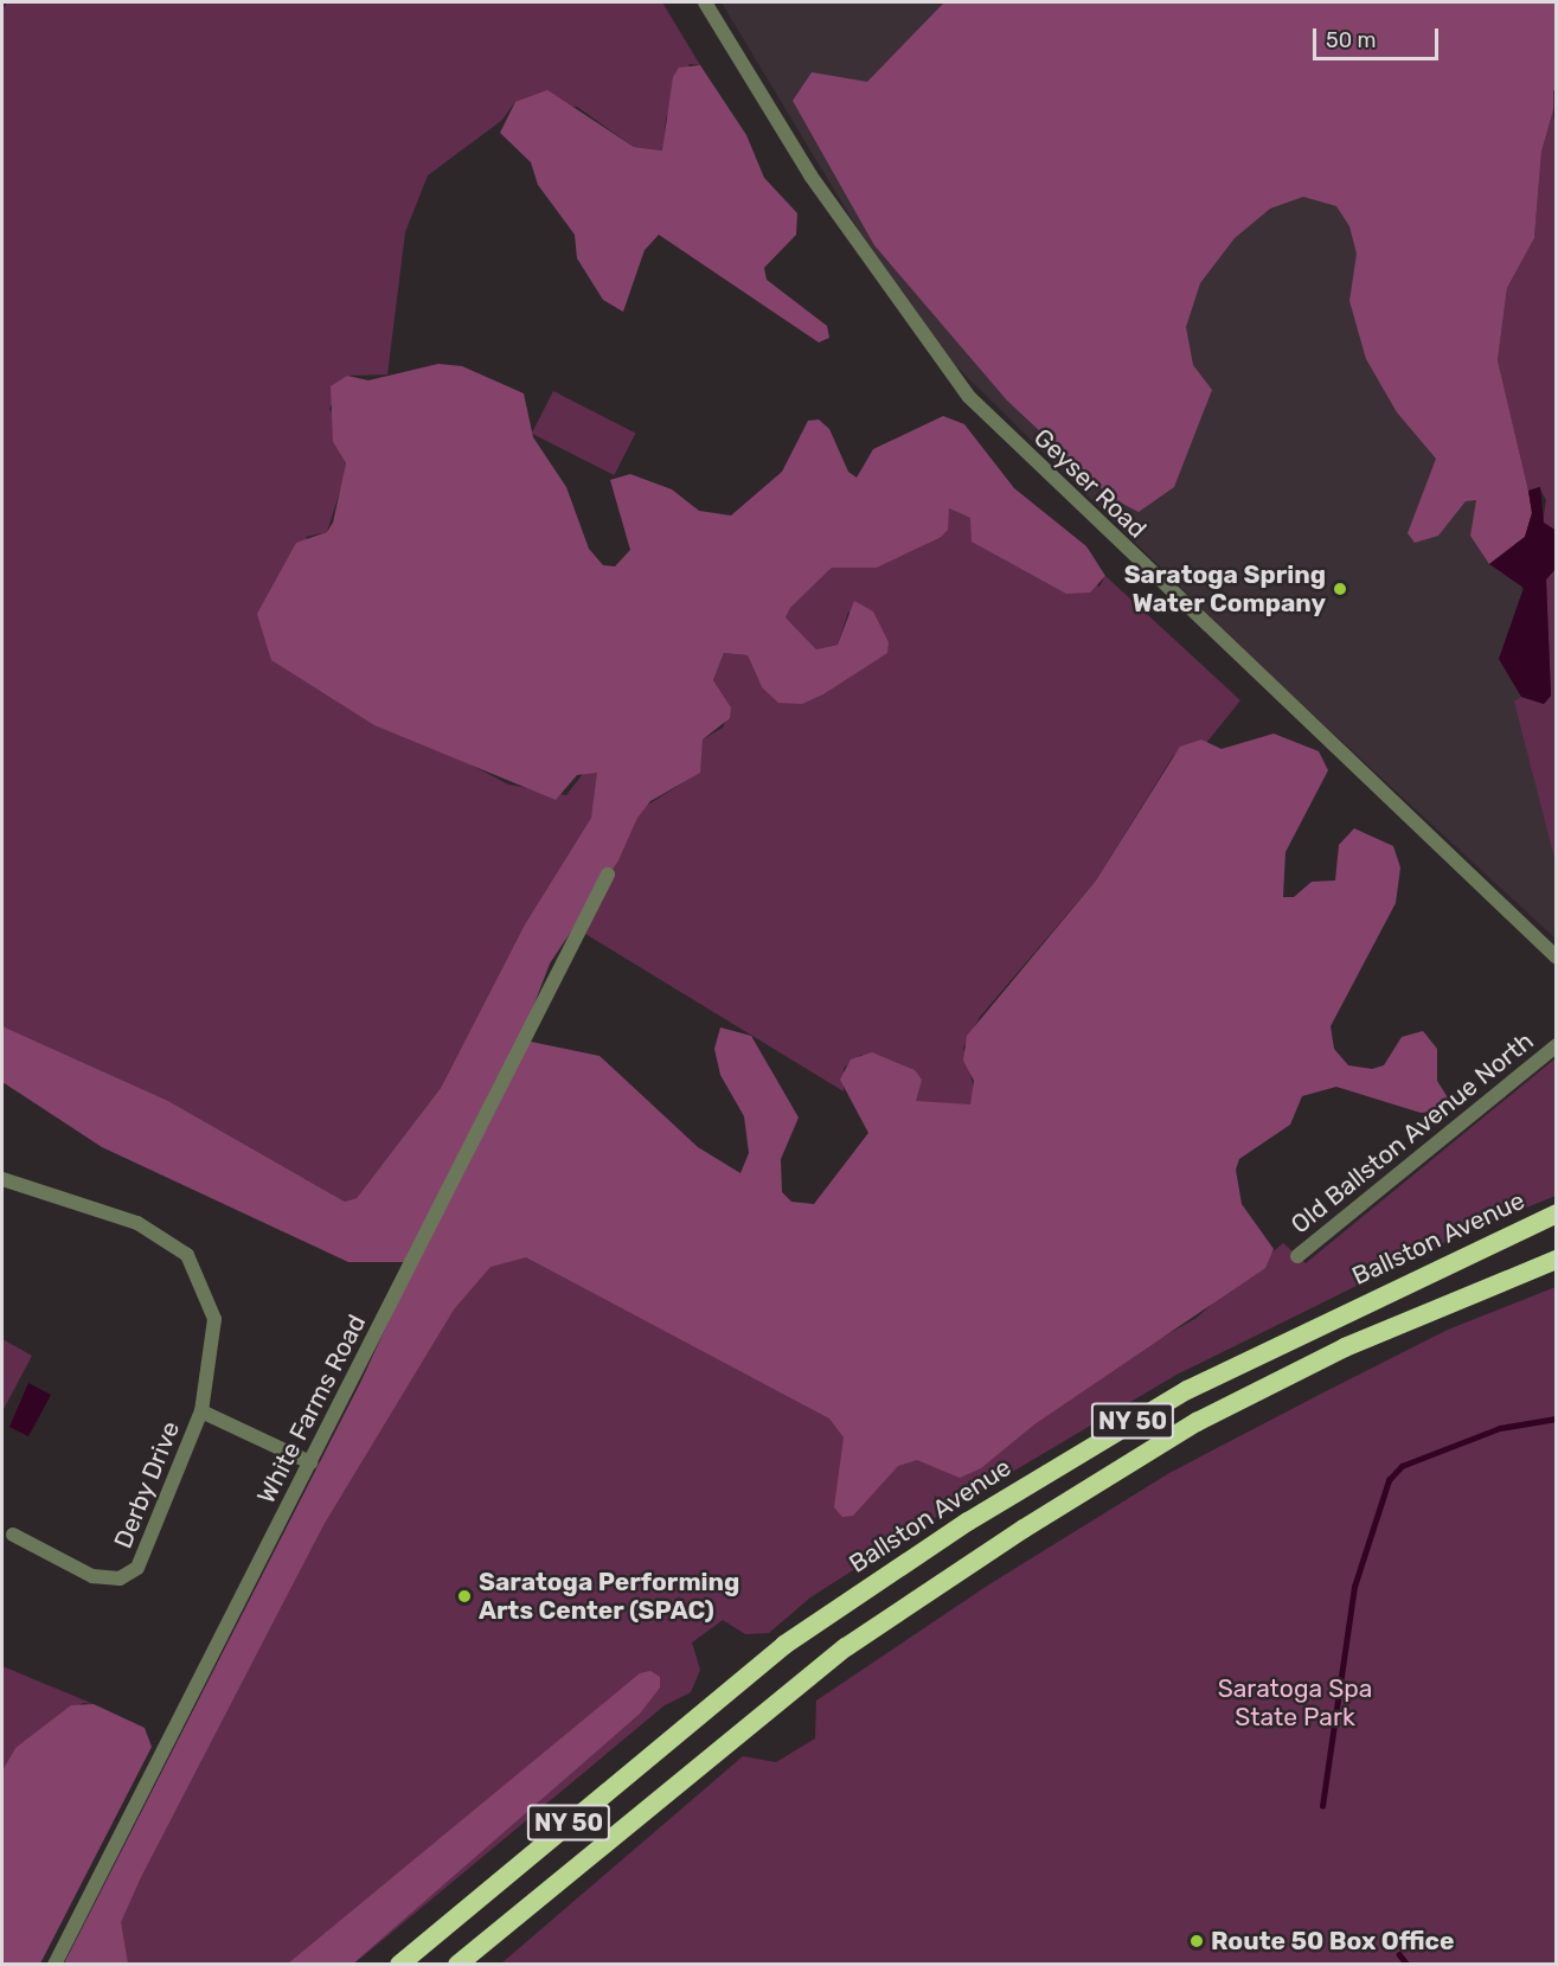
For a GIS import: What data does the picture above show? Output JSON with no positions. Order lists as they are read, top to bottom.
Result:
{
  "streets": {
    "highway": ["Ballston Avenue", "NY 50"],
    "street": [
      "Geyser Road",
      "Old Ballston Avenue North",
      "White Farms Road",
      "Derby Drive"
    ]
  },
  "parks": ["Saratoga Spa State Park"],
  "places": ["Saratoga Spring Water Company", "Saratoga Performing Arts Center (SPAC)", "Route 50 Box Office"],
  "scale_bar": "50 m"
}
